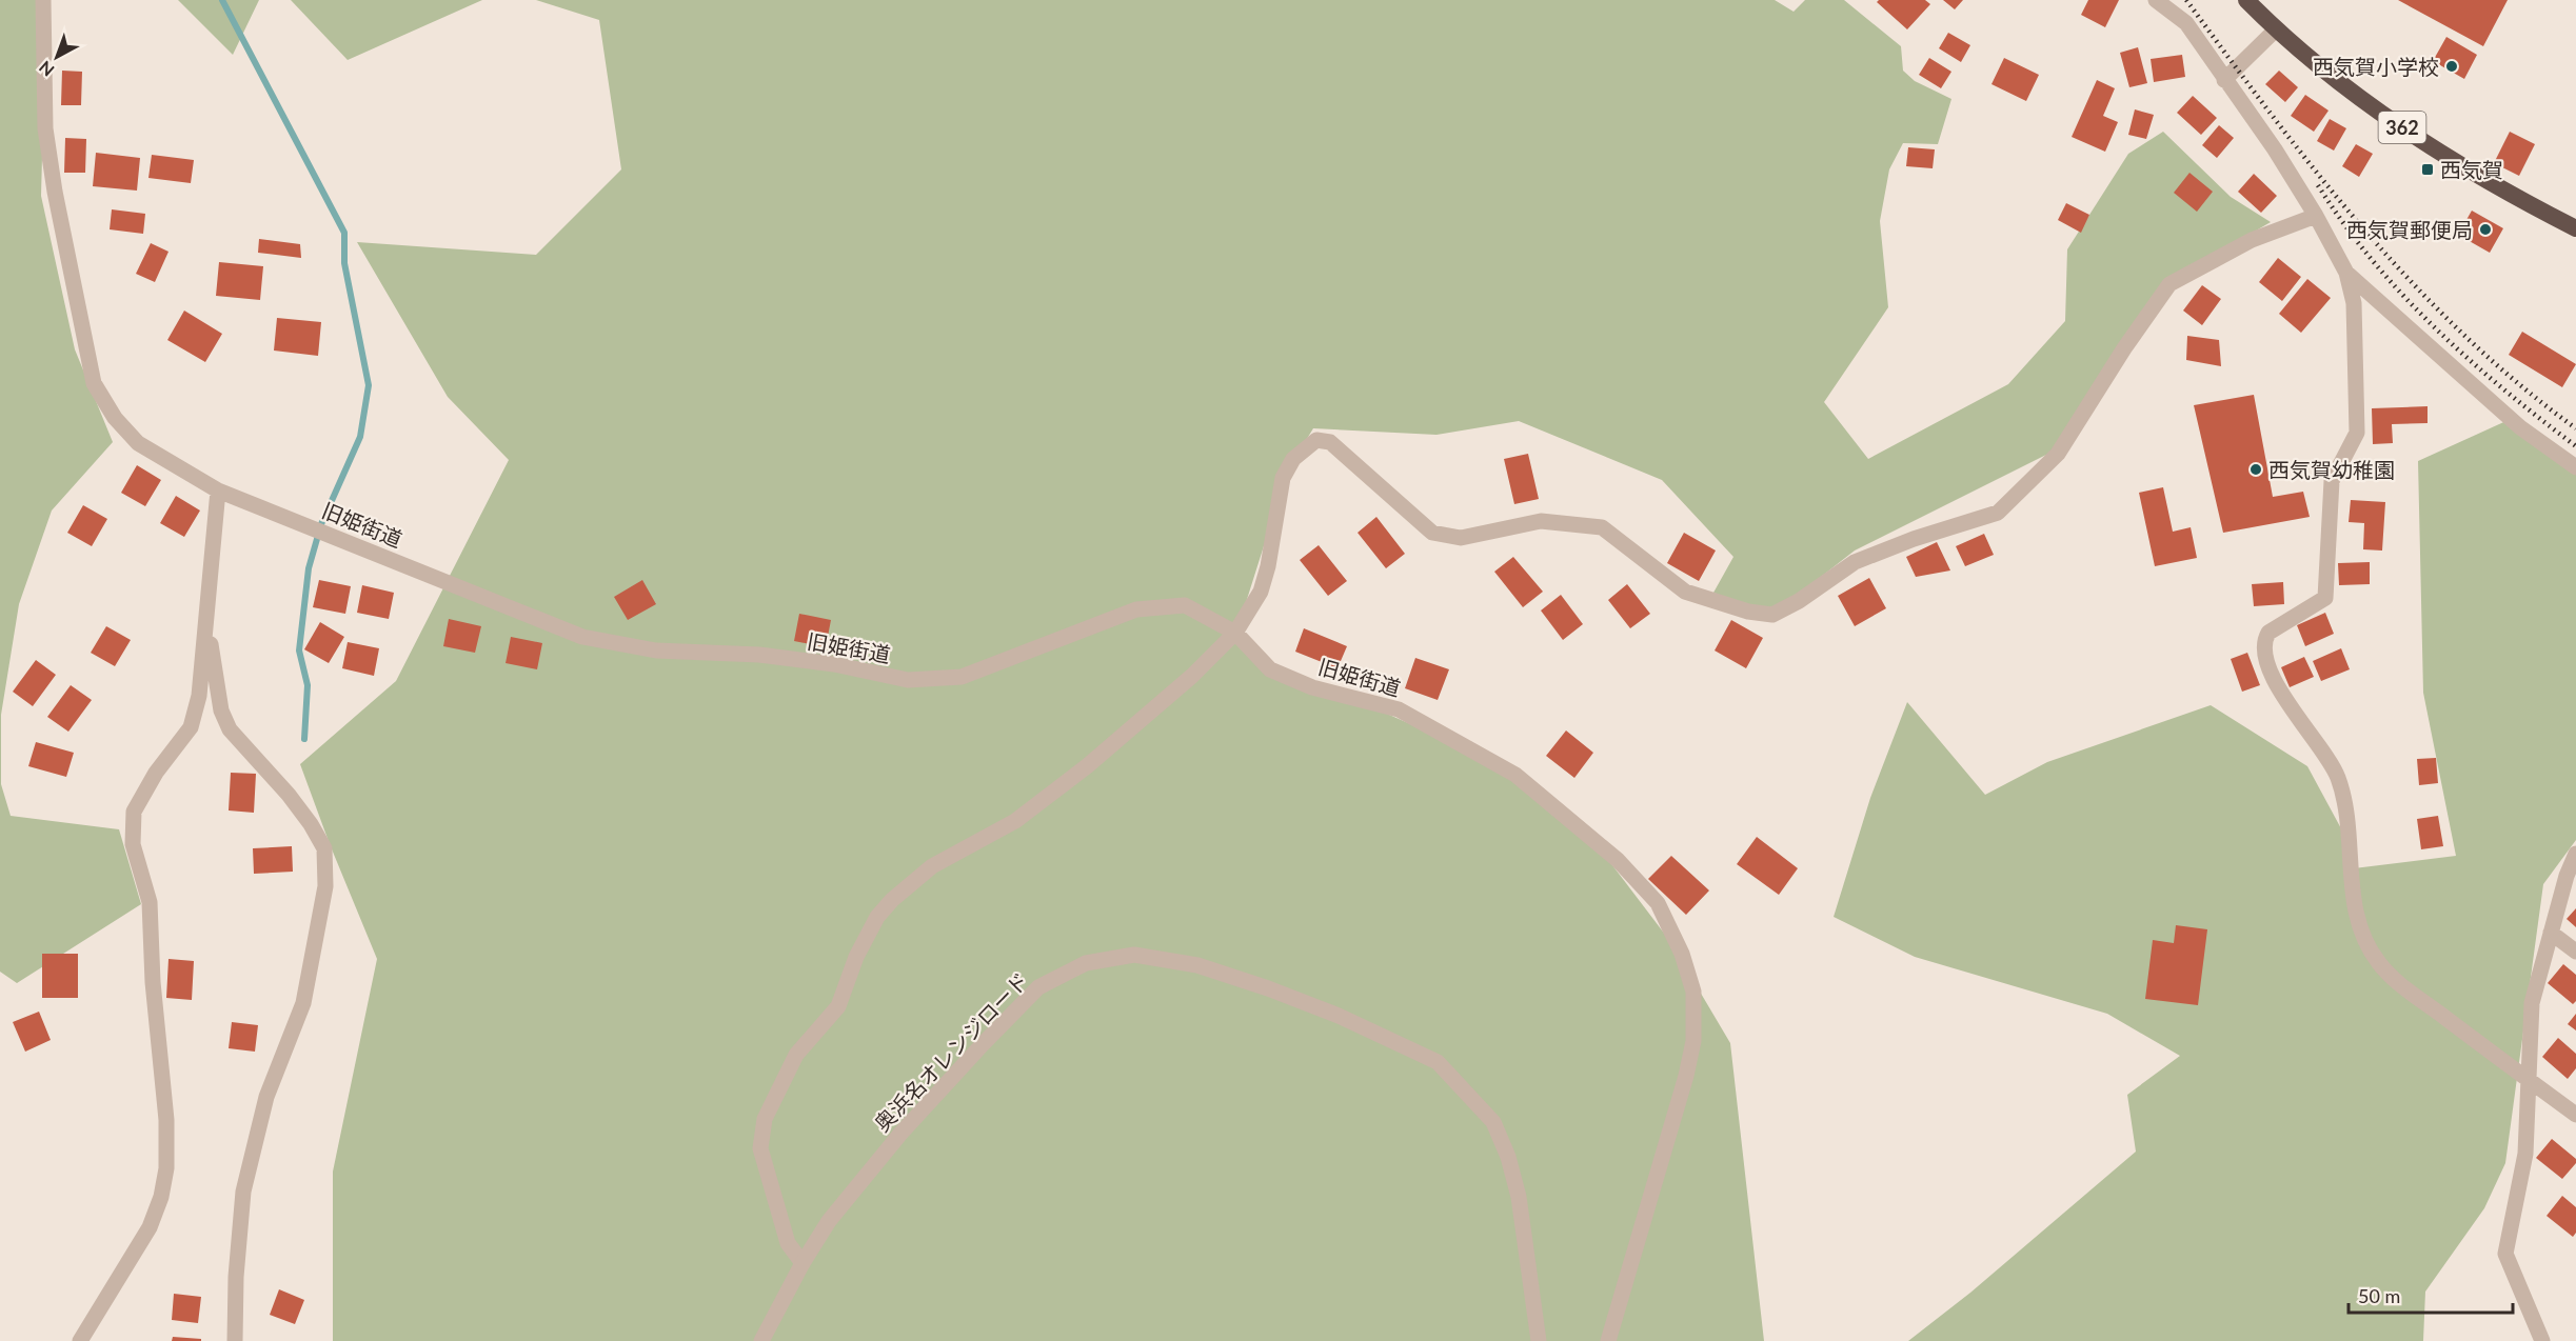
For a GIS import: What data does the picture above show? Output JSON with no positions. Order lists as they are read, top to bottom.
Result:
{
  "streets": {
    "highway": ["362"],
    "street": ["旧姫街道", "奥浜名オレンジロード"]
  },
  "places": {
    "other": ["西気賀小学校", "西気賀郵便局", "西気賀幼稚園"],
    "transit": ["西気賀"]
  },
  "scale_bar": "50 m",
  "north": "bottom left"
}
